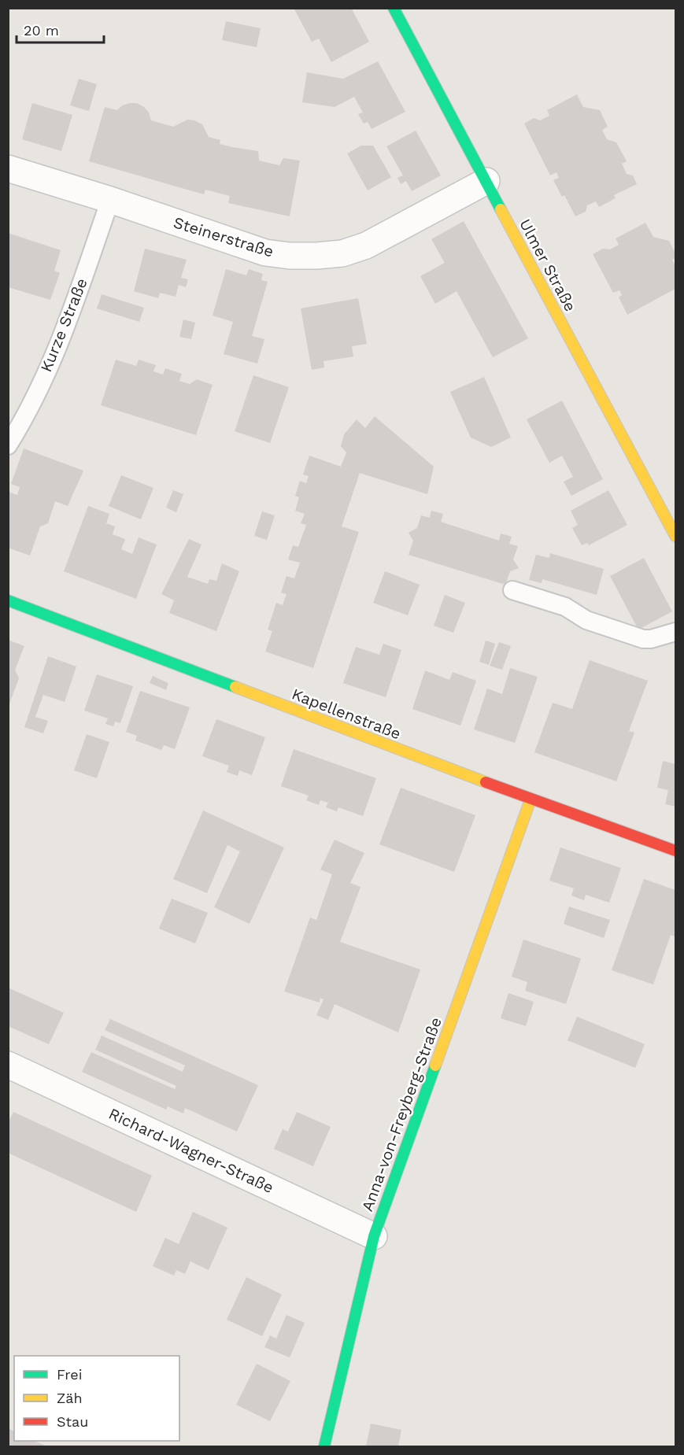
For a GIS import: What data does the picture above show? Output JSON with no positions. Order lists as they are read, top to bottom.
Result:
{
  "streets": {
    "street": [
      "Steinerstraße",
      "Ulmer Straße",
      "Kapellenstraße",
      "Anna-von-Freyberg-Straße",
      "Richard-Wagner-Straße"
    ],
    "lane": ["Kurze Straße"]
  },
  "crossings": [
    ["Steinerstraße", "Ulmer Straße"],
    ["Steinerstraße", "Kurze Straße"],
    ["Kapellenstraße", "Anna-von-Freyberg-Straße"],
    ["Anna-von-Freyberg-Straße", "Richard-Wagner-Straße"]
  ],
  "legend": ["Frei", "Zäh", "Stau"],
  "scale_bar": "20 m"
}
